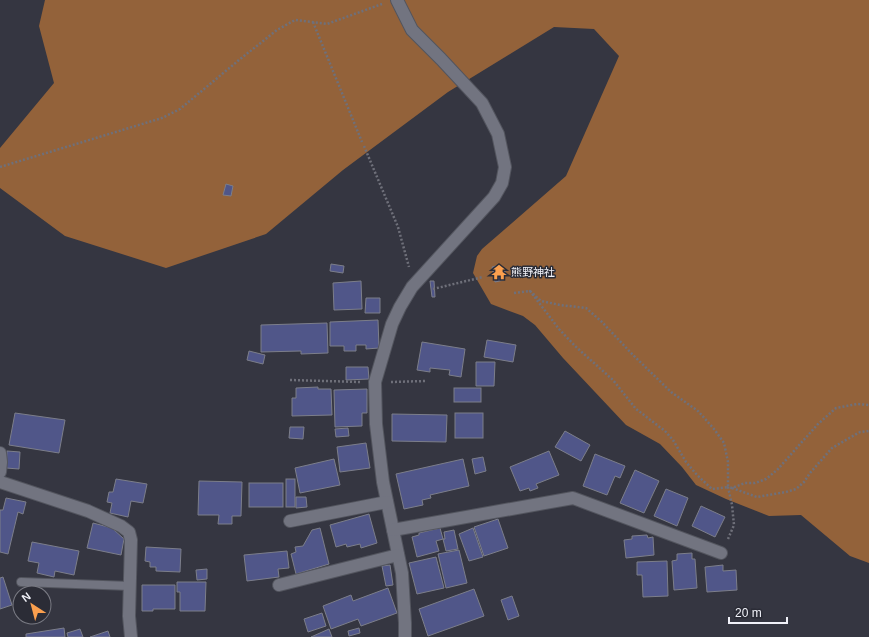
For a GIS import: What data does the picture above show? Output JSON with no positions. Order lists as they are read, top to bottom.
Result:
{
  "places": {
    "temple": ["熊野神社"]
  },
  "scale_bar": "20 m",
  "north": "top left"
}
